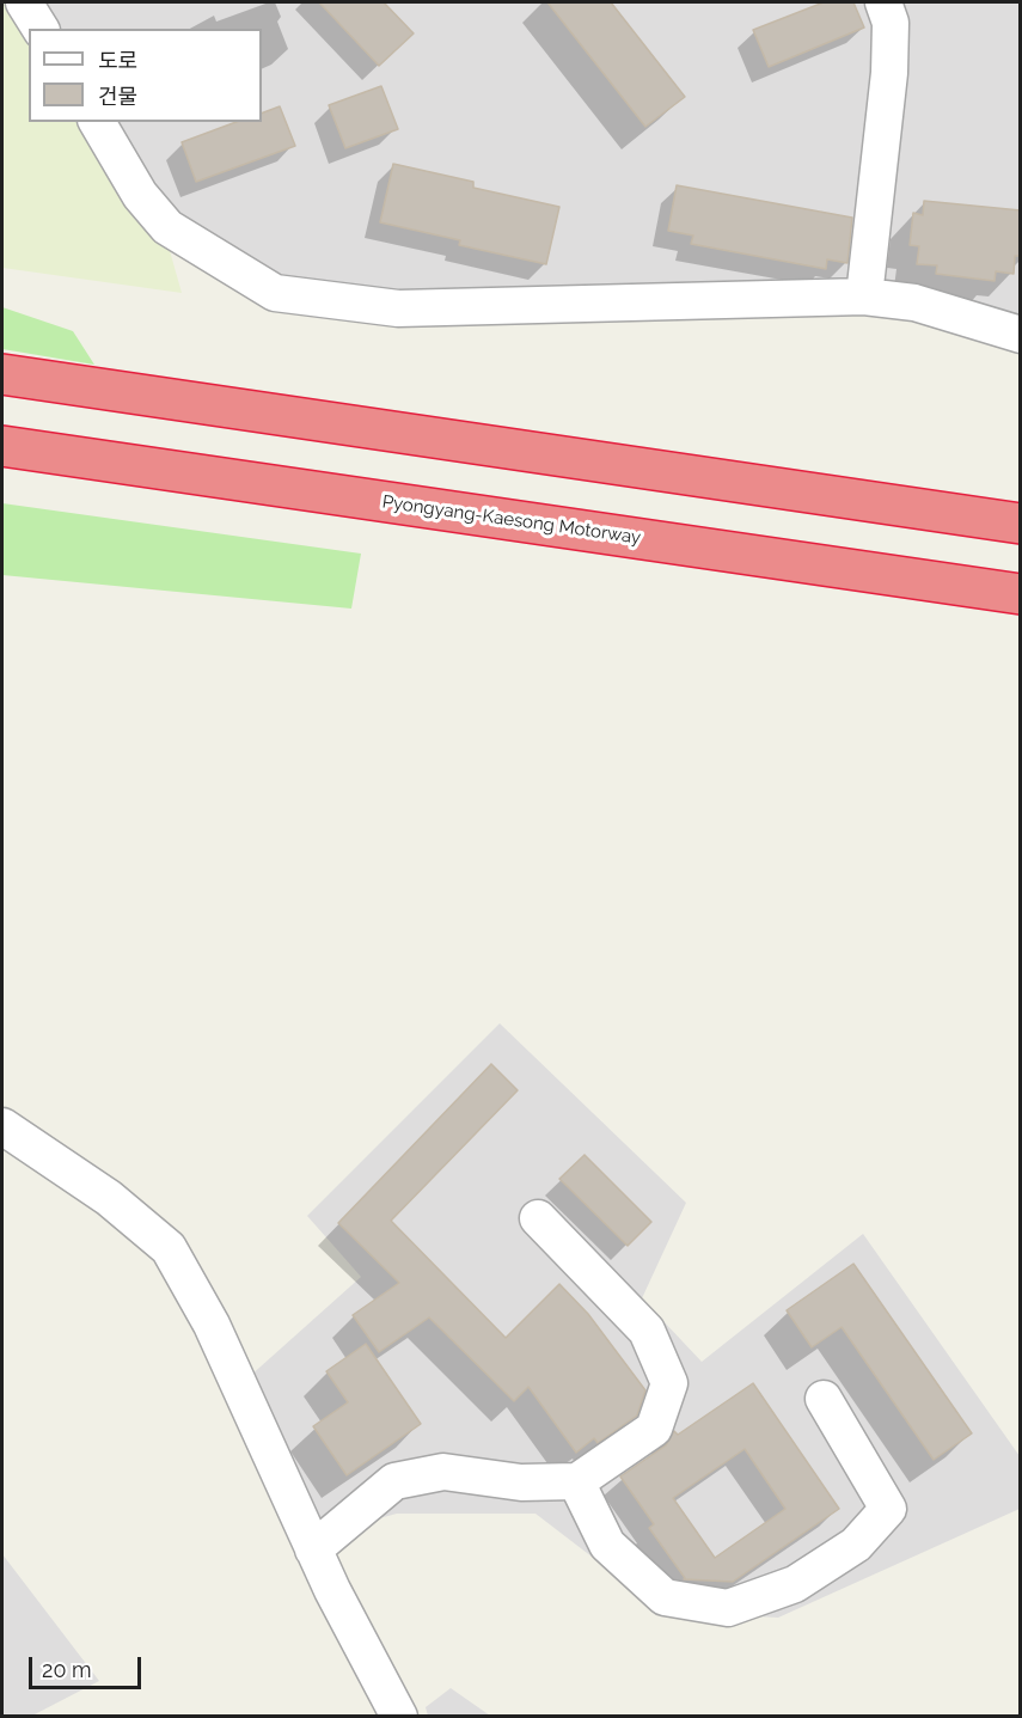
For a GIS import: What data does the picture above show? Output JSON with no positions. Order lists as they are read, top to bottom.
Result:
{
  "streets": {
    "highway": ["Pyongyang-Kaesong Motorway"]
  },
  "legend": ["도로", "건물"],
  "scale_bar": "20 m"
}
